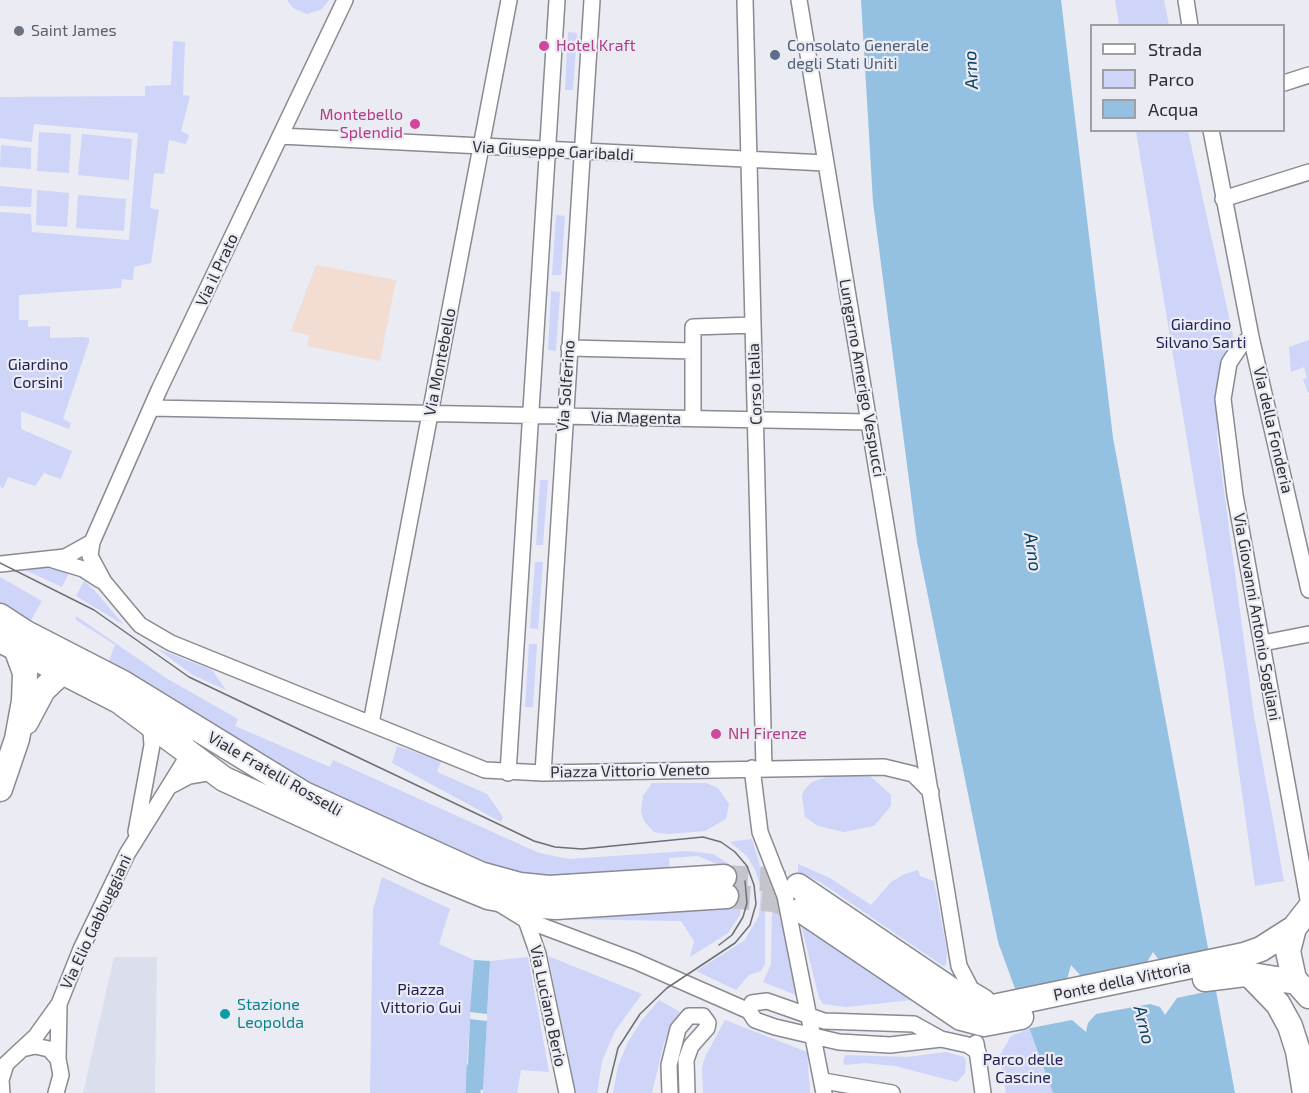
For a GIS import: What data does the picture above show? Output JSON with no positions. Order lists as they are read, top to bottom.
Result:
{
  "streets": {
    "main road": ["Viale Fratelli Rosselli", "Ponte della Vittoria"],
    "street": [
      "Via Giuseppe Garibaldi",
      "Via il Prato",
      "Via Montebello",
      "Lungarno Amerigo Vespucci",
      "Corso Italia",
      "Via Solferino",
      "Via Magenta",
      "Via della Fonderia",
      "Via Giovanni Antonio Sogliani",
      "Piazza Vittorio Veneto",
      "Via Elio Gabbuggiani",
      "Via Luciano Berio"
    ]
  },
  "crossings": [
    ["Via Giuseppe Garibaldi", "Via il Prato"],
    ["Via Giuseppe Garibaldi", "Via Montebello"],
    ["Via Giuseppe Garibaldi", "Lungarno Amerigo Vespucci"],
    ["Via Giuseppe Garibaldi", "Corso Italia"],
    ["Via Giuseppe Garibaldi", "Via Solferino"],
    ["Via il Prato", "Via Magenta"],
    ["Via Montebello", "Via Magenta"],
    ["Lungarno Amerigo Vespucci", "Via Magenta"],
    ["Lungarno Amerigo Vespucci", "Piazza Vittorio Veneto"],
    ["Corso Italia", "Via Magenta"],
    ["Corso Italia", "Piazza Vittorio Veneto"],
    ["Via Solferino", "Via Magenta"],
    ["Via Solferino", "Piazza Vittorio Veneto"],
    ["Via della Fonderia", "Via Giovanni Antonio Sogliani"],
    ["Viale Fratelli Rosselli", "Via Elio Gabbuggiani"]
  ],
  "water": ["Arno"],
  "parks": [
    "Giardino Silvano Sarti",
    "Giardino Corsini",
    "Piazza Vittorio Gui",
    "Parco delle Cascine"
  ],
  "places": [
    "Saint James",
    "Hotel Kraft",
    "Consolato Generale degli Stati Uniti",
    "Montebello Splendid",
    "NH Firenze",
    "Stazione Leopolda"
  ],
  "legend": ["Strada", "Parco", "Acqua"]
}
